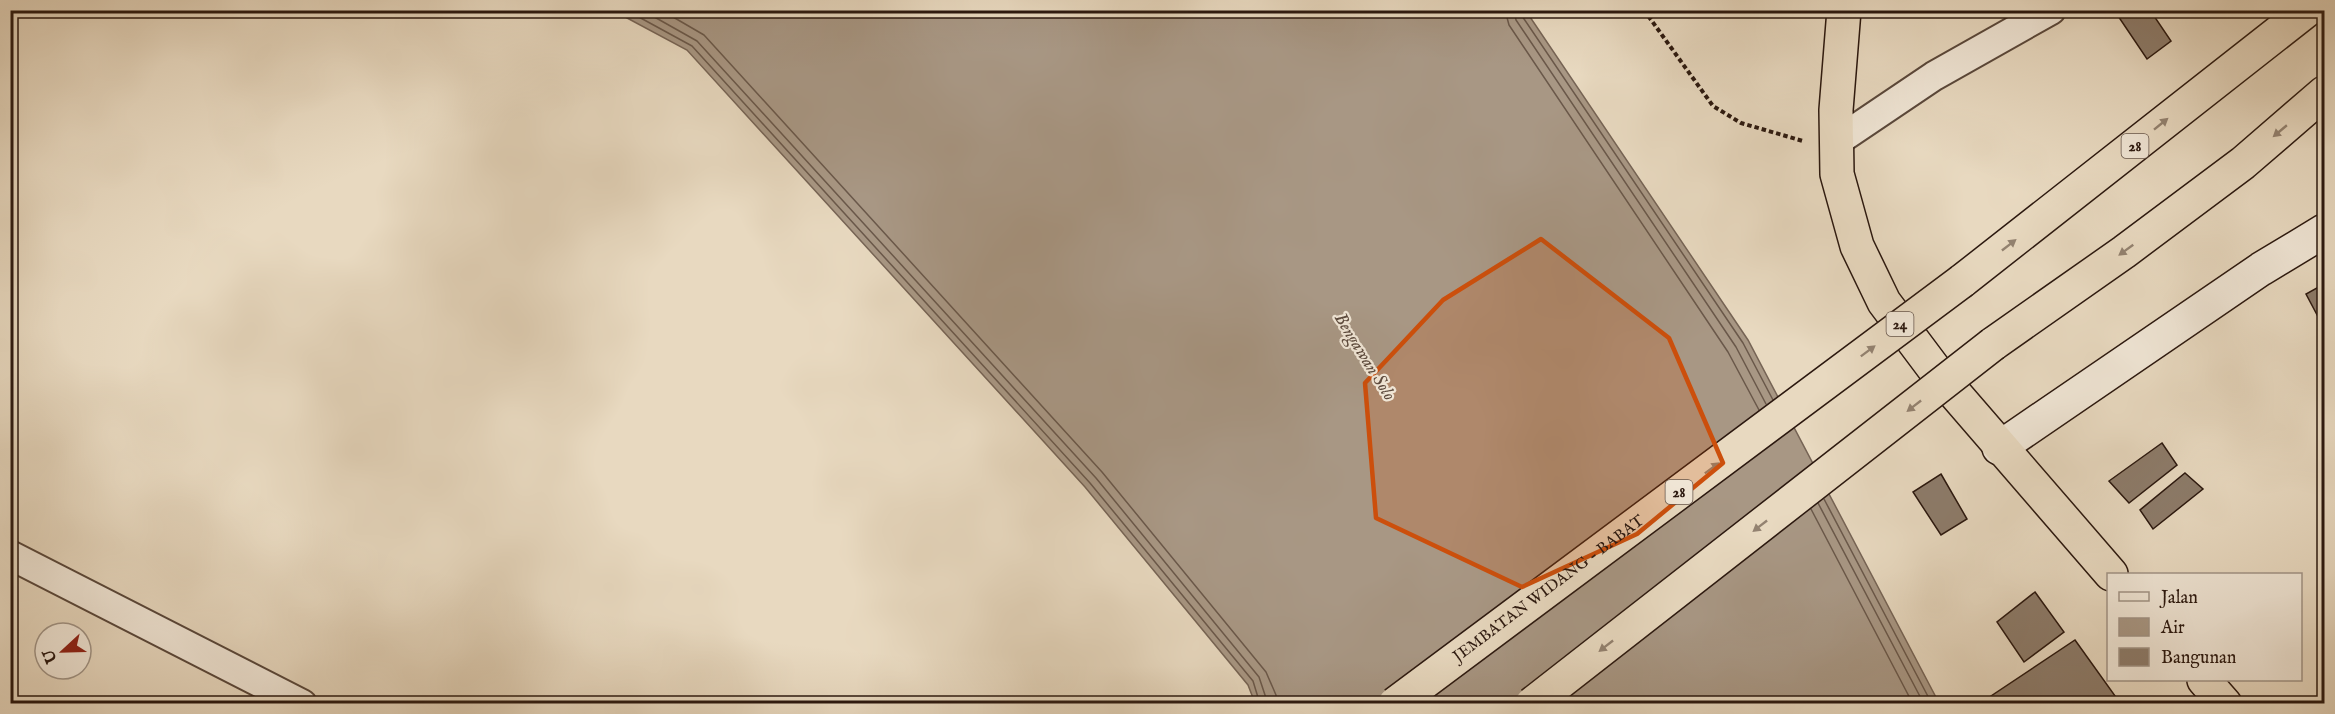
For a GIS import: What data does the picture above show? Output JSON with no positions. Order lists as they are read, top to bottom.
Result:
{
  "streets": {
    "highway": ["28", "24", "JEMBATAN WIDANG - BABAT"]
  },
  "water": ["Bengawan Solo"],
  "legend": ["Jalan", "Air", "Bangunan"],
  "north": "left"
}
